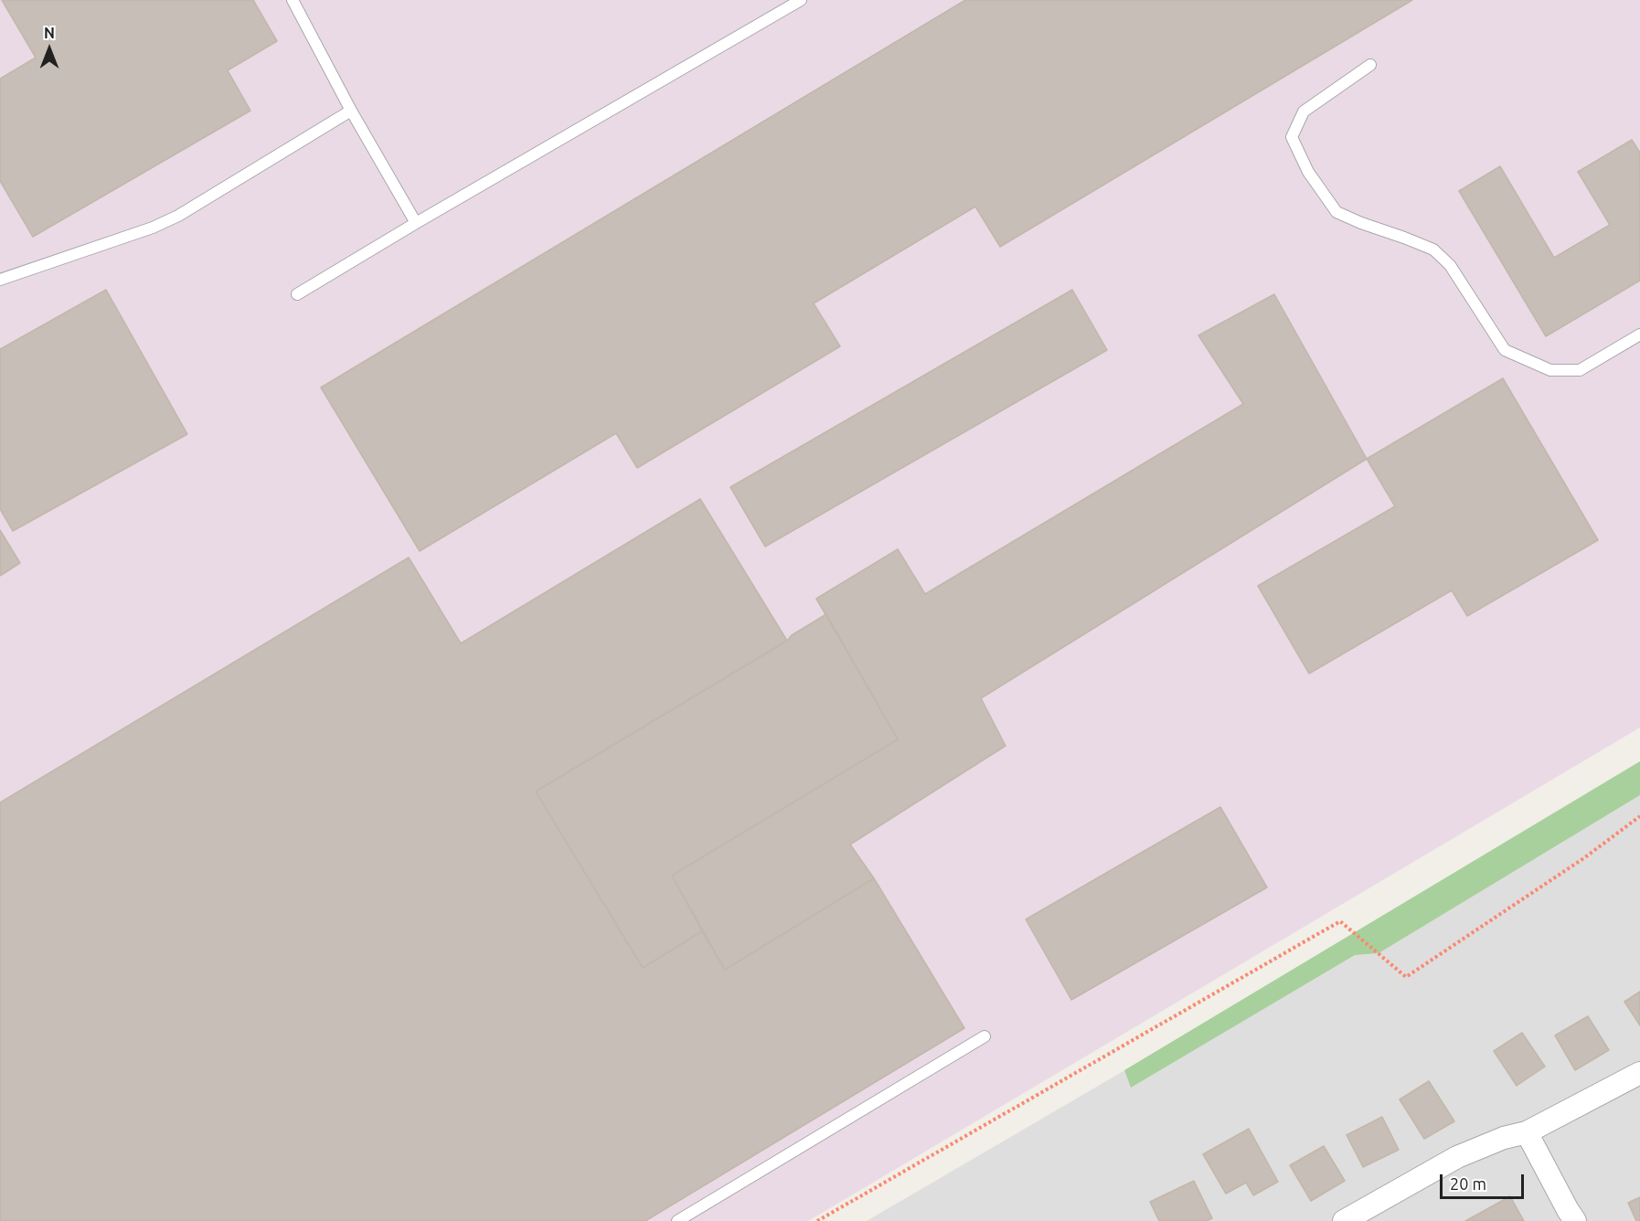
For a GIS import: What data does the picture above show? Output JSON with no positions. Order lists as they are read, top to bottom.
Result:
{
  "scale_bar": "20 m",
  "north": "top"
}
